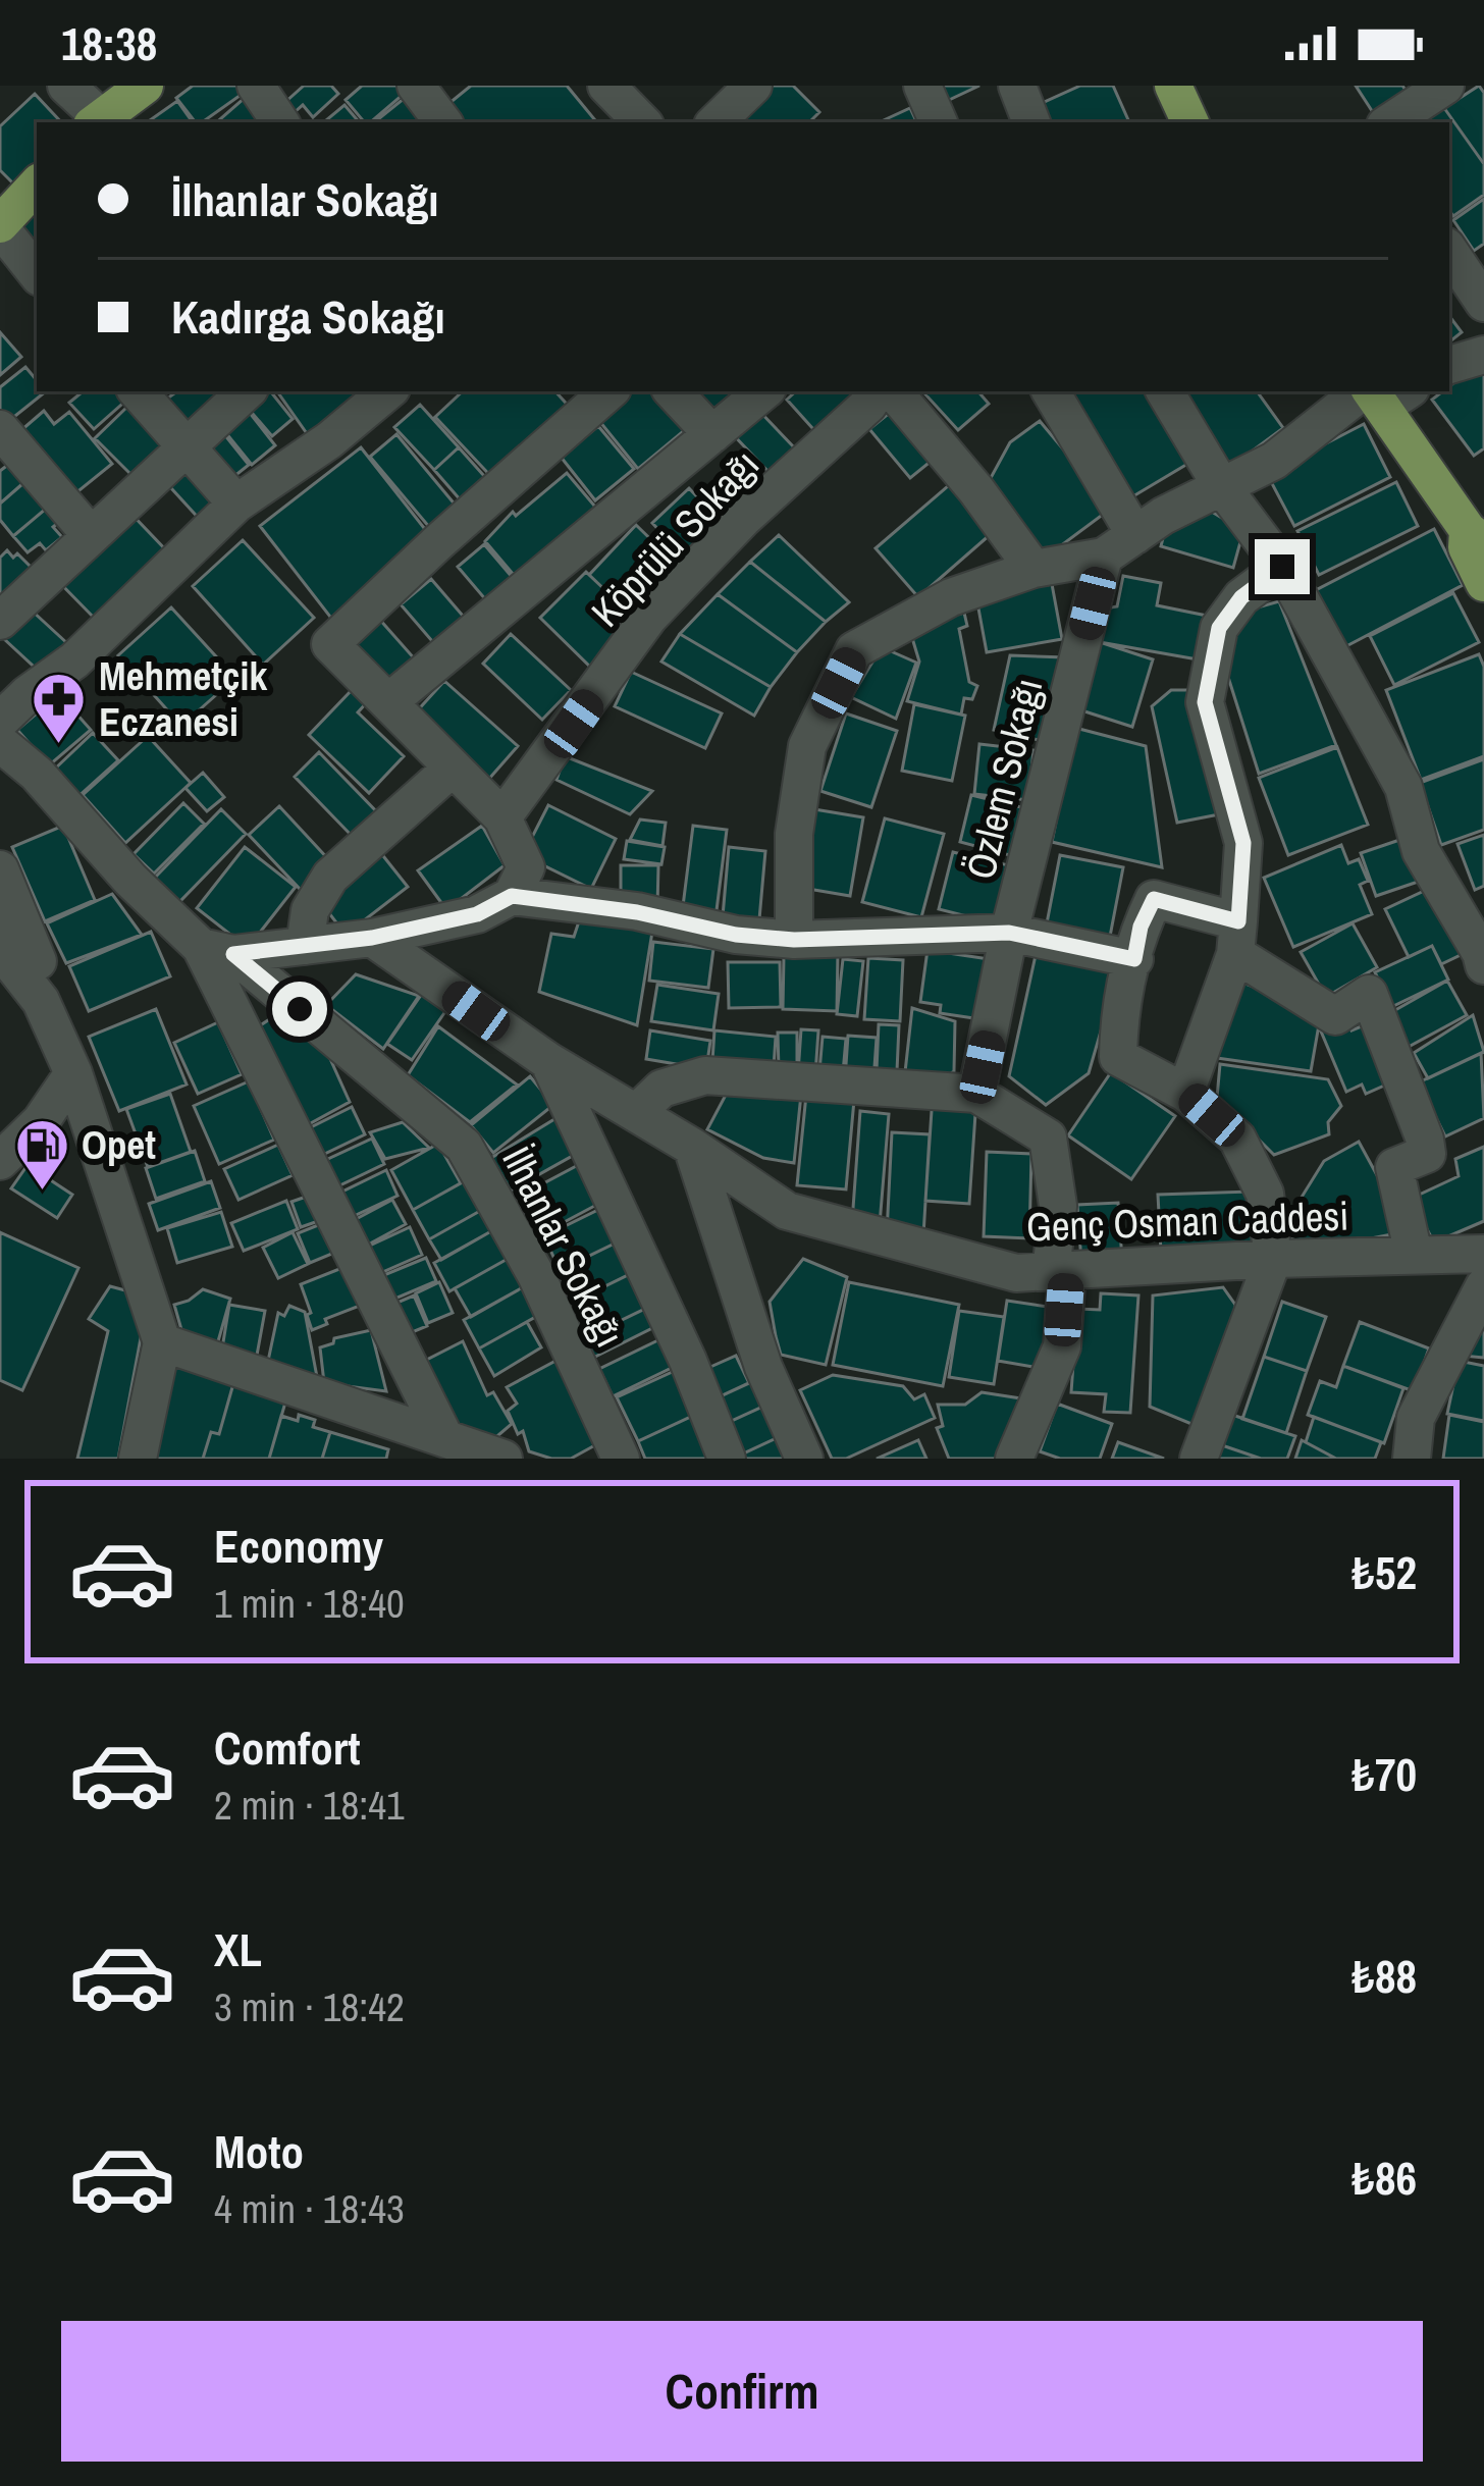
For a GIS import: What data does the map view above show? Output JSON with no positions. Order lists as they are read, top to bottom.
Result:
{
  "streets": {
    "street": [
      "Köprülü Sokağı",
      "Özlem Sokağı",
      "Genç Osman Caddesi",
      "İlhanlar Sokağı"
    ]
  },
  "places": {
    "pharmacy": ["Mehmetçik Eczanesi"],
    "fuel station": ["Opet"]
  },
  "page": {
    "status": "18:38",
    "banner": ["İlhanlar Sokağı", "Kadırga Sokağı"],
    "list": [
      {
        "name": "Economy",
        "note": "1 min · 18:40",
        "value": "₺52"
      },
      {
        "name": "Comfort",
        "note": "2 min · 18:41",
        "value": "₺70"
      },
      {
        "name": "XL",
        "note": "3 min · 18:42",
        "value": "₺88"
      },
      {
        "name": "Moto",
        "note": "4 min · 18:43",
        "value": "₺86"
      }
    ],
    "buttons": "Confirm"
  }
}
